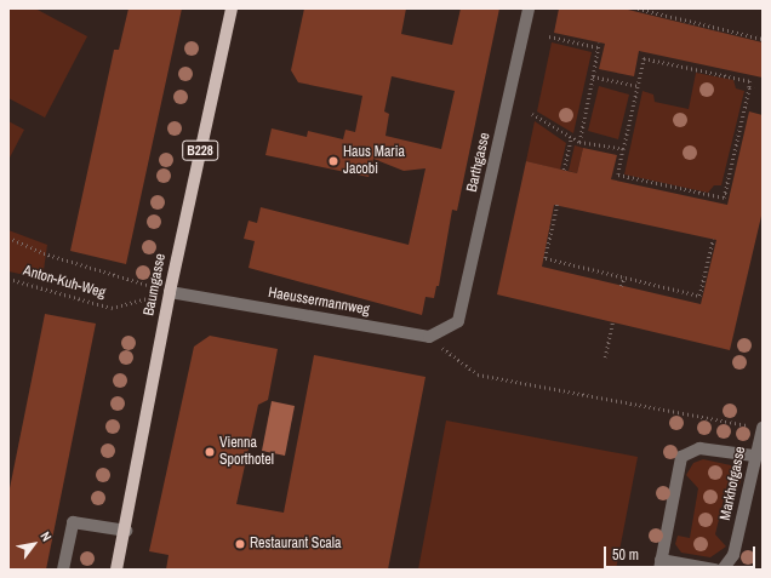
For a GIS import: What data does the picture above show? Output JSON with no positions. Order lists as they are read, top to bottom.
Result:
{
  "streets": {
    "main road": ["B228", "Baumgasse"],
    "street": ["Barthgasse", "Haeussermannweg", "Markhofgasse"],
    "path": ["Anton-Kuh-Weg"]
  },
  "crossings": [
    ["Barthgasse", "Haeussermannweg"],
    ["Anton-Kuh-Weg", "Baumgasse"],
    ["Anton-Kuh-Weg", "Haeussermannweg"],
    ["Baumgasse", "Haeussermannweg"]
  ],
  "places": ["Haus Maria Jacobi", "Vienna Sporthotel", "Restaurant Scala"],
  "scale_bar": "50 m",
  "north": "top right"
}
